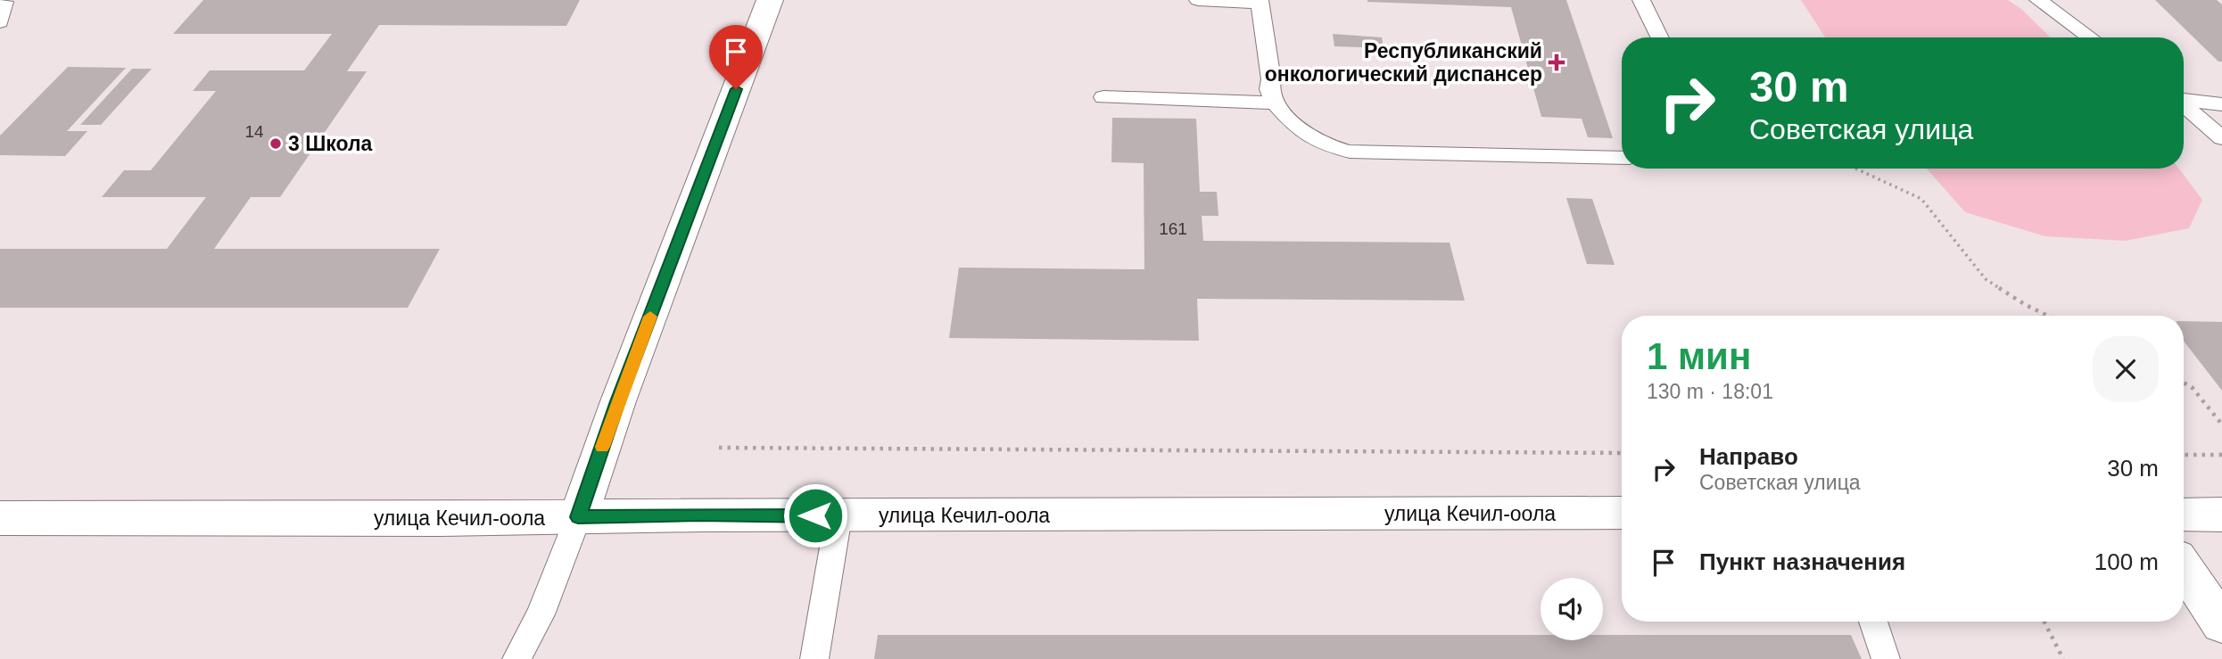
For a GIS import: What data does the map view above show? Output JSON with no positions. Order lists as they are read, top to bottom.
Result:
{
  "streets": {
    "street": ["улица Кечил-оола"]
  },
  "places": {
    "health": ["Республиканский онкологический диспансер"],
    "other": ["3 Школа"]
  },
  "house_numbers": ["14", "161"],
  "page": {
    "turn": ["30 m", "Советская улица"],
    "heading": ["1 мин", "130 m · 18:01"],
    "list": [
      {
        "name": "Направо",
        "note": "Советская улица",
        "value": "30 m"
      },
      {
        "name": "Пункт назначения",
        "value": "100 m"
      }
    ]
  }
}
